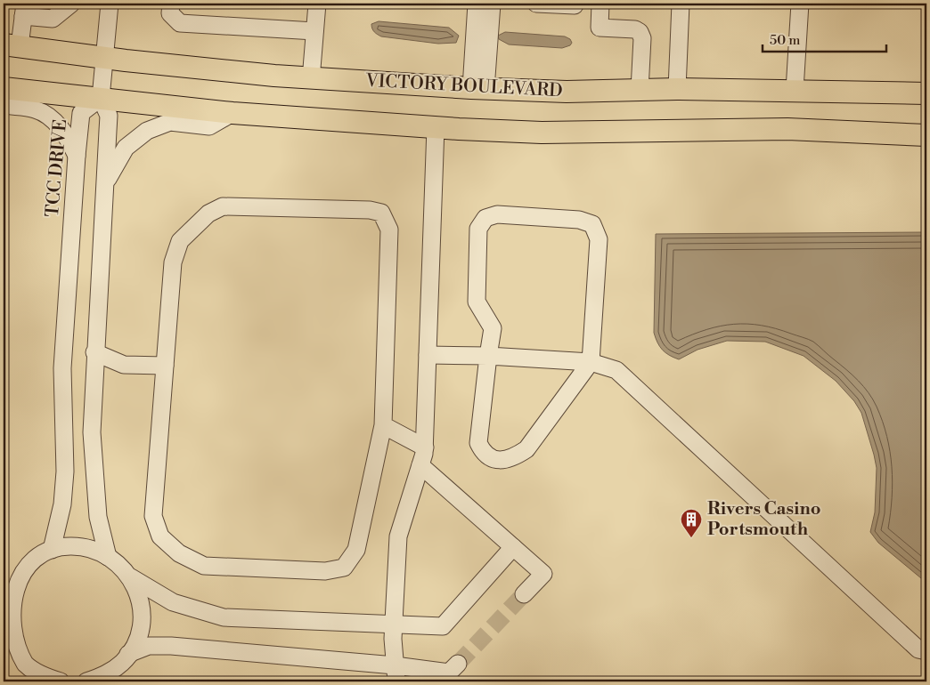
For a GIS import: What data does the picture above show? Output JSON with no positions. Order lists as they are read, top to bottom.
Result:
{
  "streets": {
    "main road": ["VICTORY BOULEVARD"],
    "street": ["TCC DRIVE"]
  },
  "places": {
    "building": ["Rivers Casino Portsmouth"]
  },
  "scale_bar": "50 m"
}
